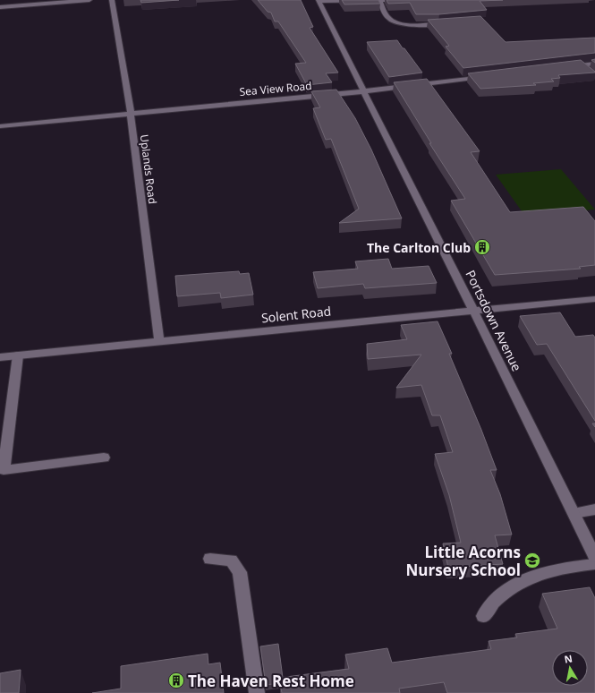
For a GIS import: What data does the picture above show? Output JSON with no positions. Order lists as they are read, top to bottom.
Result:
{
  "streets": {
    "street": [
      "Sea View Road",
      "Uplands Road",
      "Solent Road",
      "Portsdown Avenue"
    ]
  },
  "crossings": [
    ["Sea View Road", "Uplands Road"],
    ["Sea View Road", "Portsdown Avenue"],
    ["Uplands Road", "Solent Road"],
    ["Solent Road", "Portsdown Avenue"]
  ],
  "places": {
    "building": ["The Carlton Club", "The Haven Rest Home"],
    "school or university": ["Little Acorns Nursery School"]
  },
  "north": "top"
}
